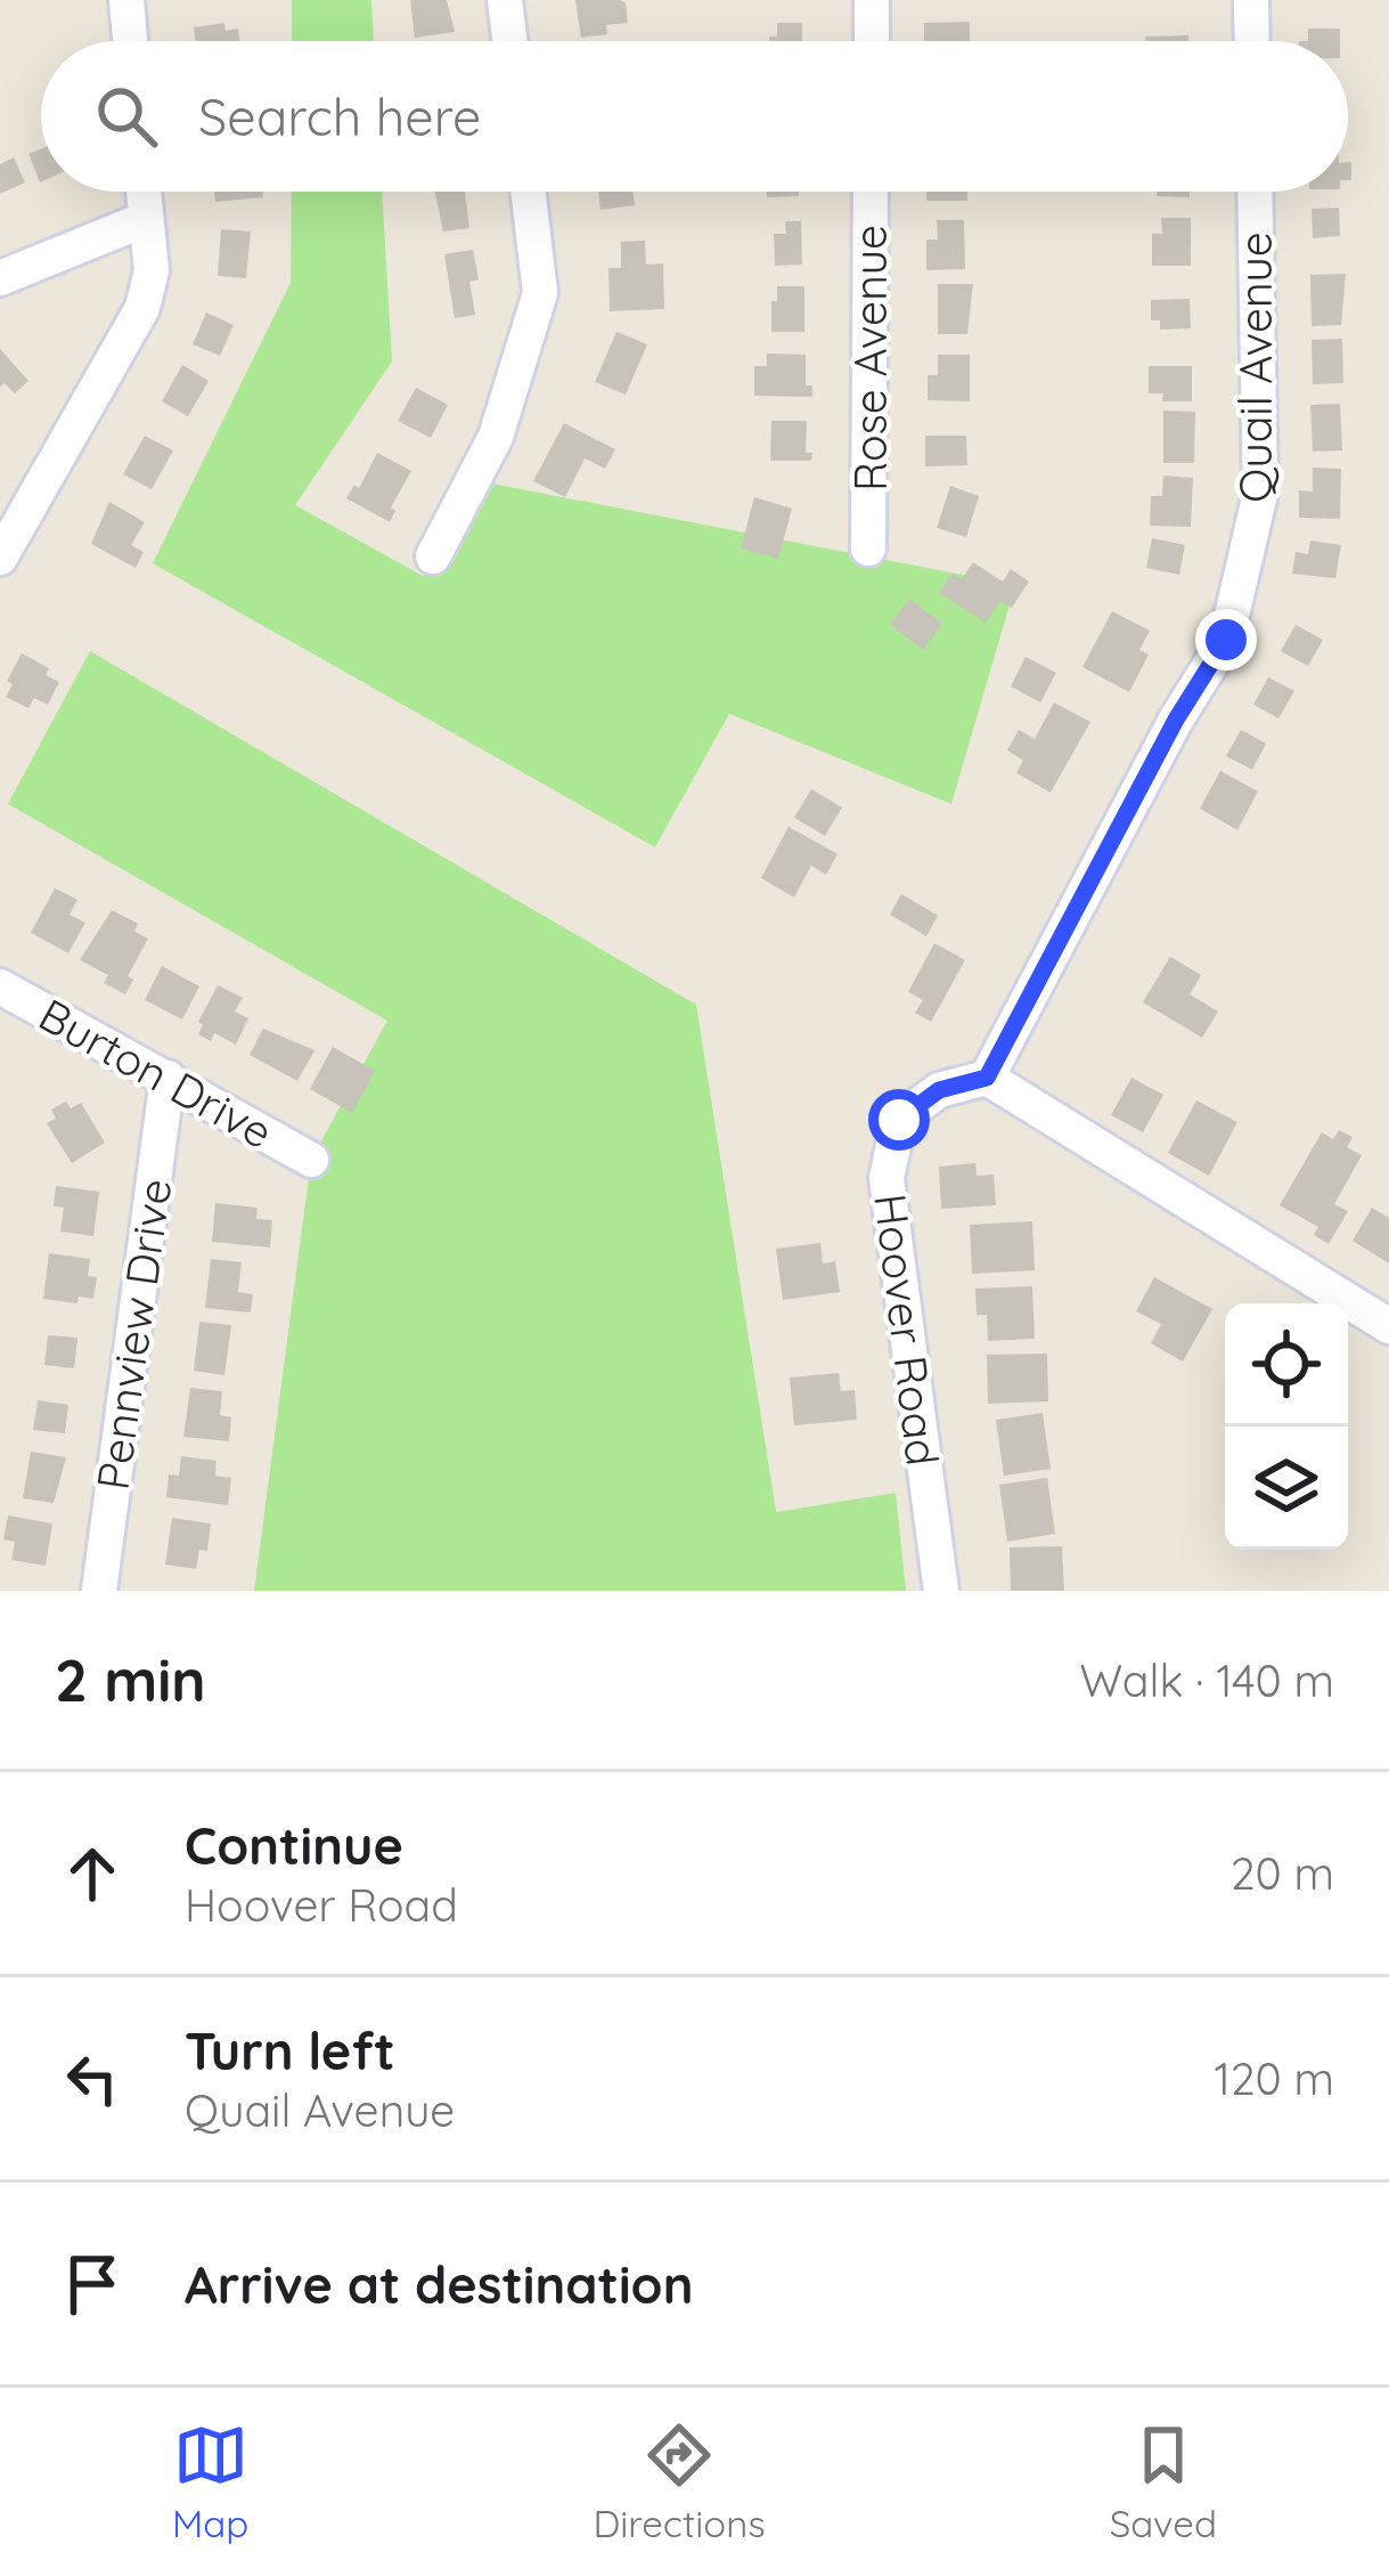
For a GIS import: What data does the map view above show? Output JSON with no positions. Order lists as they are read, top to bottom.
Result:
{
  "streets": {
    "street": [
      "Rose Avenue",
      "Quail Avenue",
      "Burton Drive",
      "Hoover Road",
      "Pennview Drive"
    ]
  },
  "crossings": [
    ["Quail Avenue", "Hoover Road"],
    ["Burton Drive", "Pennview Drive"]
  ],
  "page": {
    "search": "Search here",
    "heading": ["2 min", "Walk · 140 m"],
    "list": [
      ["Continue", "Hoover Road", "20 m"],
      ["Turn left", "Quail Avenue", "120 m"],
      "Arrive at destination"
    ],
    "nav": ["Map", "Directions", "Saved"]
  }
}
